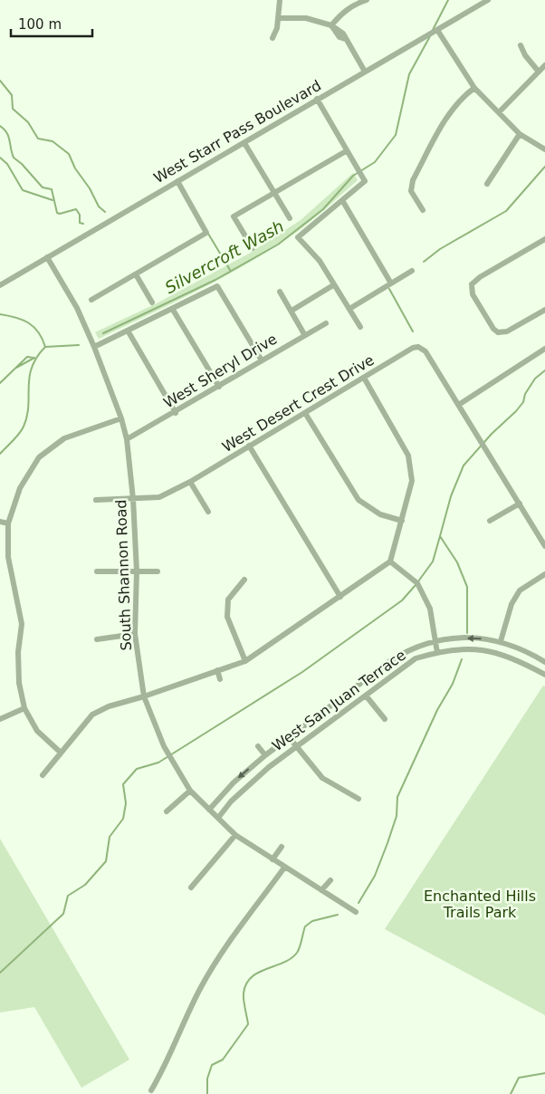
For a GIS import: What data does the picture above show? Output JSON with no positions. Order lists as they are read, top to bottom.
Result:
{
  "streets": {
    "street": [
      "West Starr Pass Boulevard",
      "West Sheryl Drive",
      "West Desert Crest Drive",
      "South Shannon Road",
      "West San Juan Terrace"
    ]
  },
  "crossings": [
    ["West Starr Pass Boulevard", "South Shannon Road"],
    ["West Sheryl Drive", "South Shannon Road"],
    ["West Desert Crest Drive", "South Shannon Road"],
    ["South Shannon Road", "West San Juan Terrace"]
  ],
  "water": ["Silvercroft Wash"],
  "parks": ["Enchanted Hills Trails Park"],
  "scale_bar": "100 m"
}
